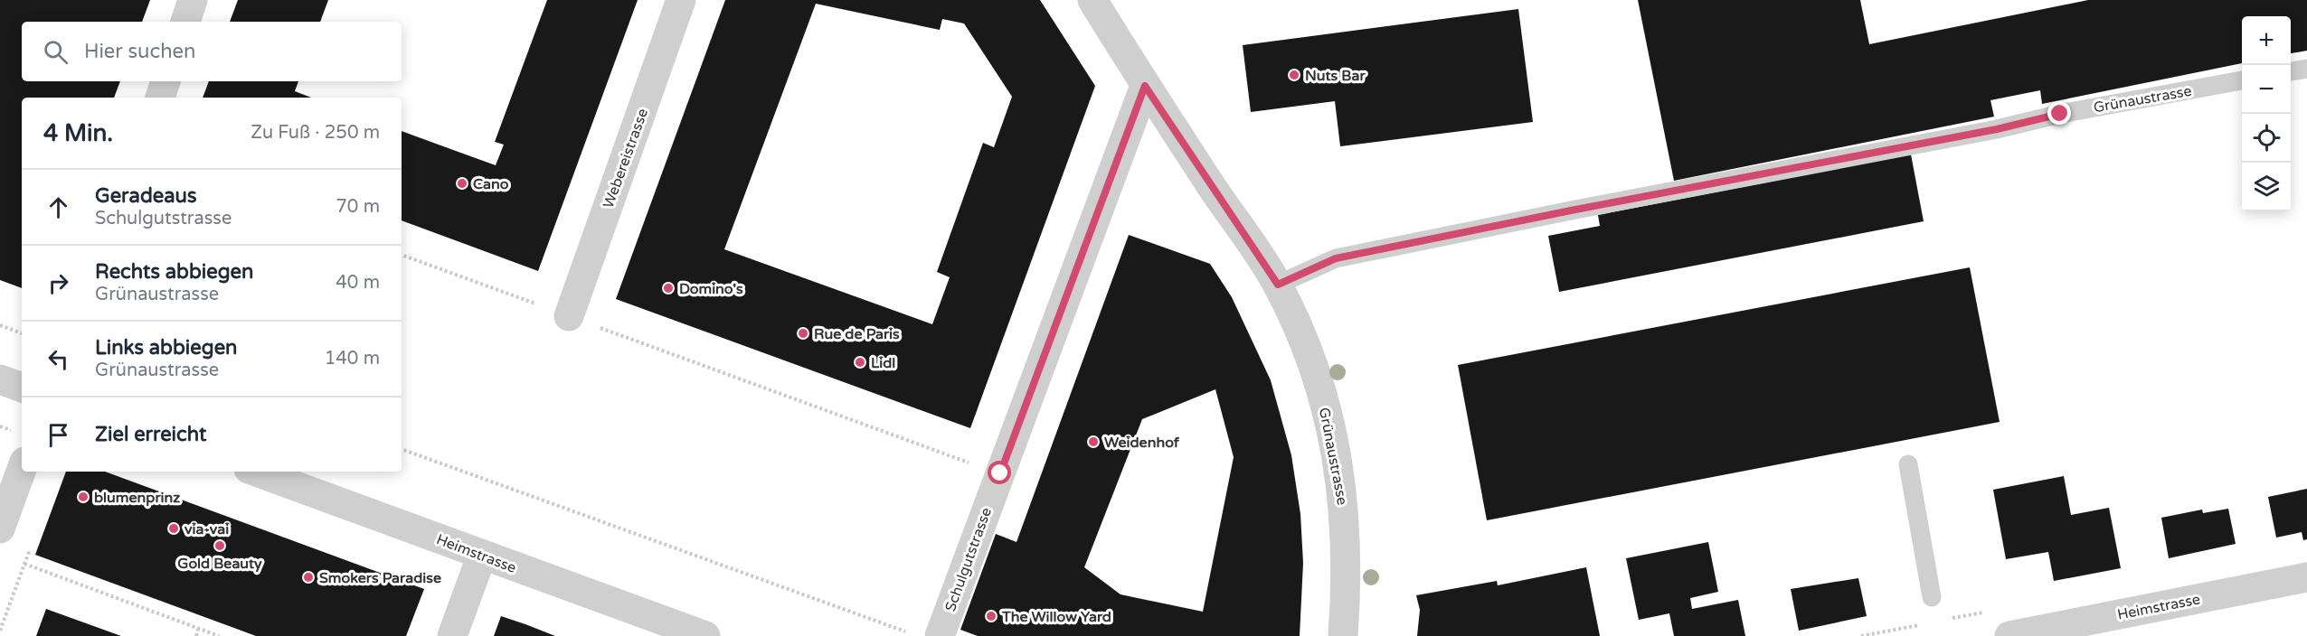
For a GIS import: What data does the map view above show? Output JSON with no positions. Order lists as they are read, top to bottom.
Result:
{
  "streets": {
    "street": [
      "Grünaustrasse",
      "Webereistrasse",
      "Heimstrasse",
      "Schulgutstrasse"
    ]
  },
  "crossings": [
    ["Grünaustrasse", "Schulgutstrasse"]
  ],
  "places": [
    "Nuts Bar",
    "Cano",
    "Domino's",
    "Rue de Paris",
    "Lidl",
    "Weidenhof",
    "blumenprinz",
    "via-vai",
    "Gold Beauty",
    "Smokers Paradise",
    "The Willow Yard"
  ],
  "page": {
    "map_buttons": ["+", "−"],
    "search": "Hier suchen",
    "heading": ["4 Min.", "Zu Fuß · 250 m"],
    "list": [
      ["Geradeaus", "Schulgutstrasse", "70 m"],
      ["Rechts abbiegen", "Grünaustrasse", "40 m"],
      ["Links abbiegen", "Grünaustrasse", "140 m"],
      "Ziel erreicht"
    ]
  }
}
